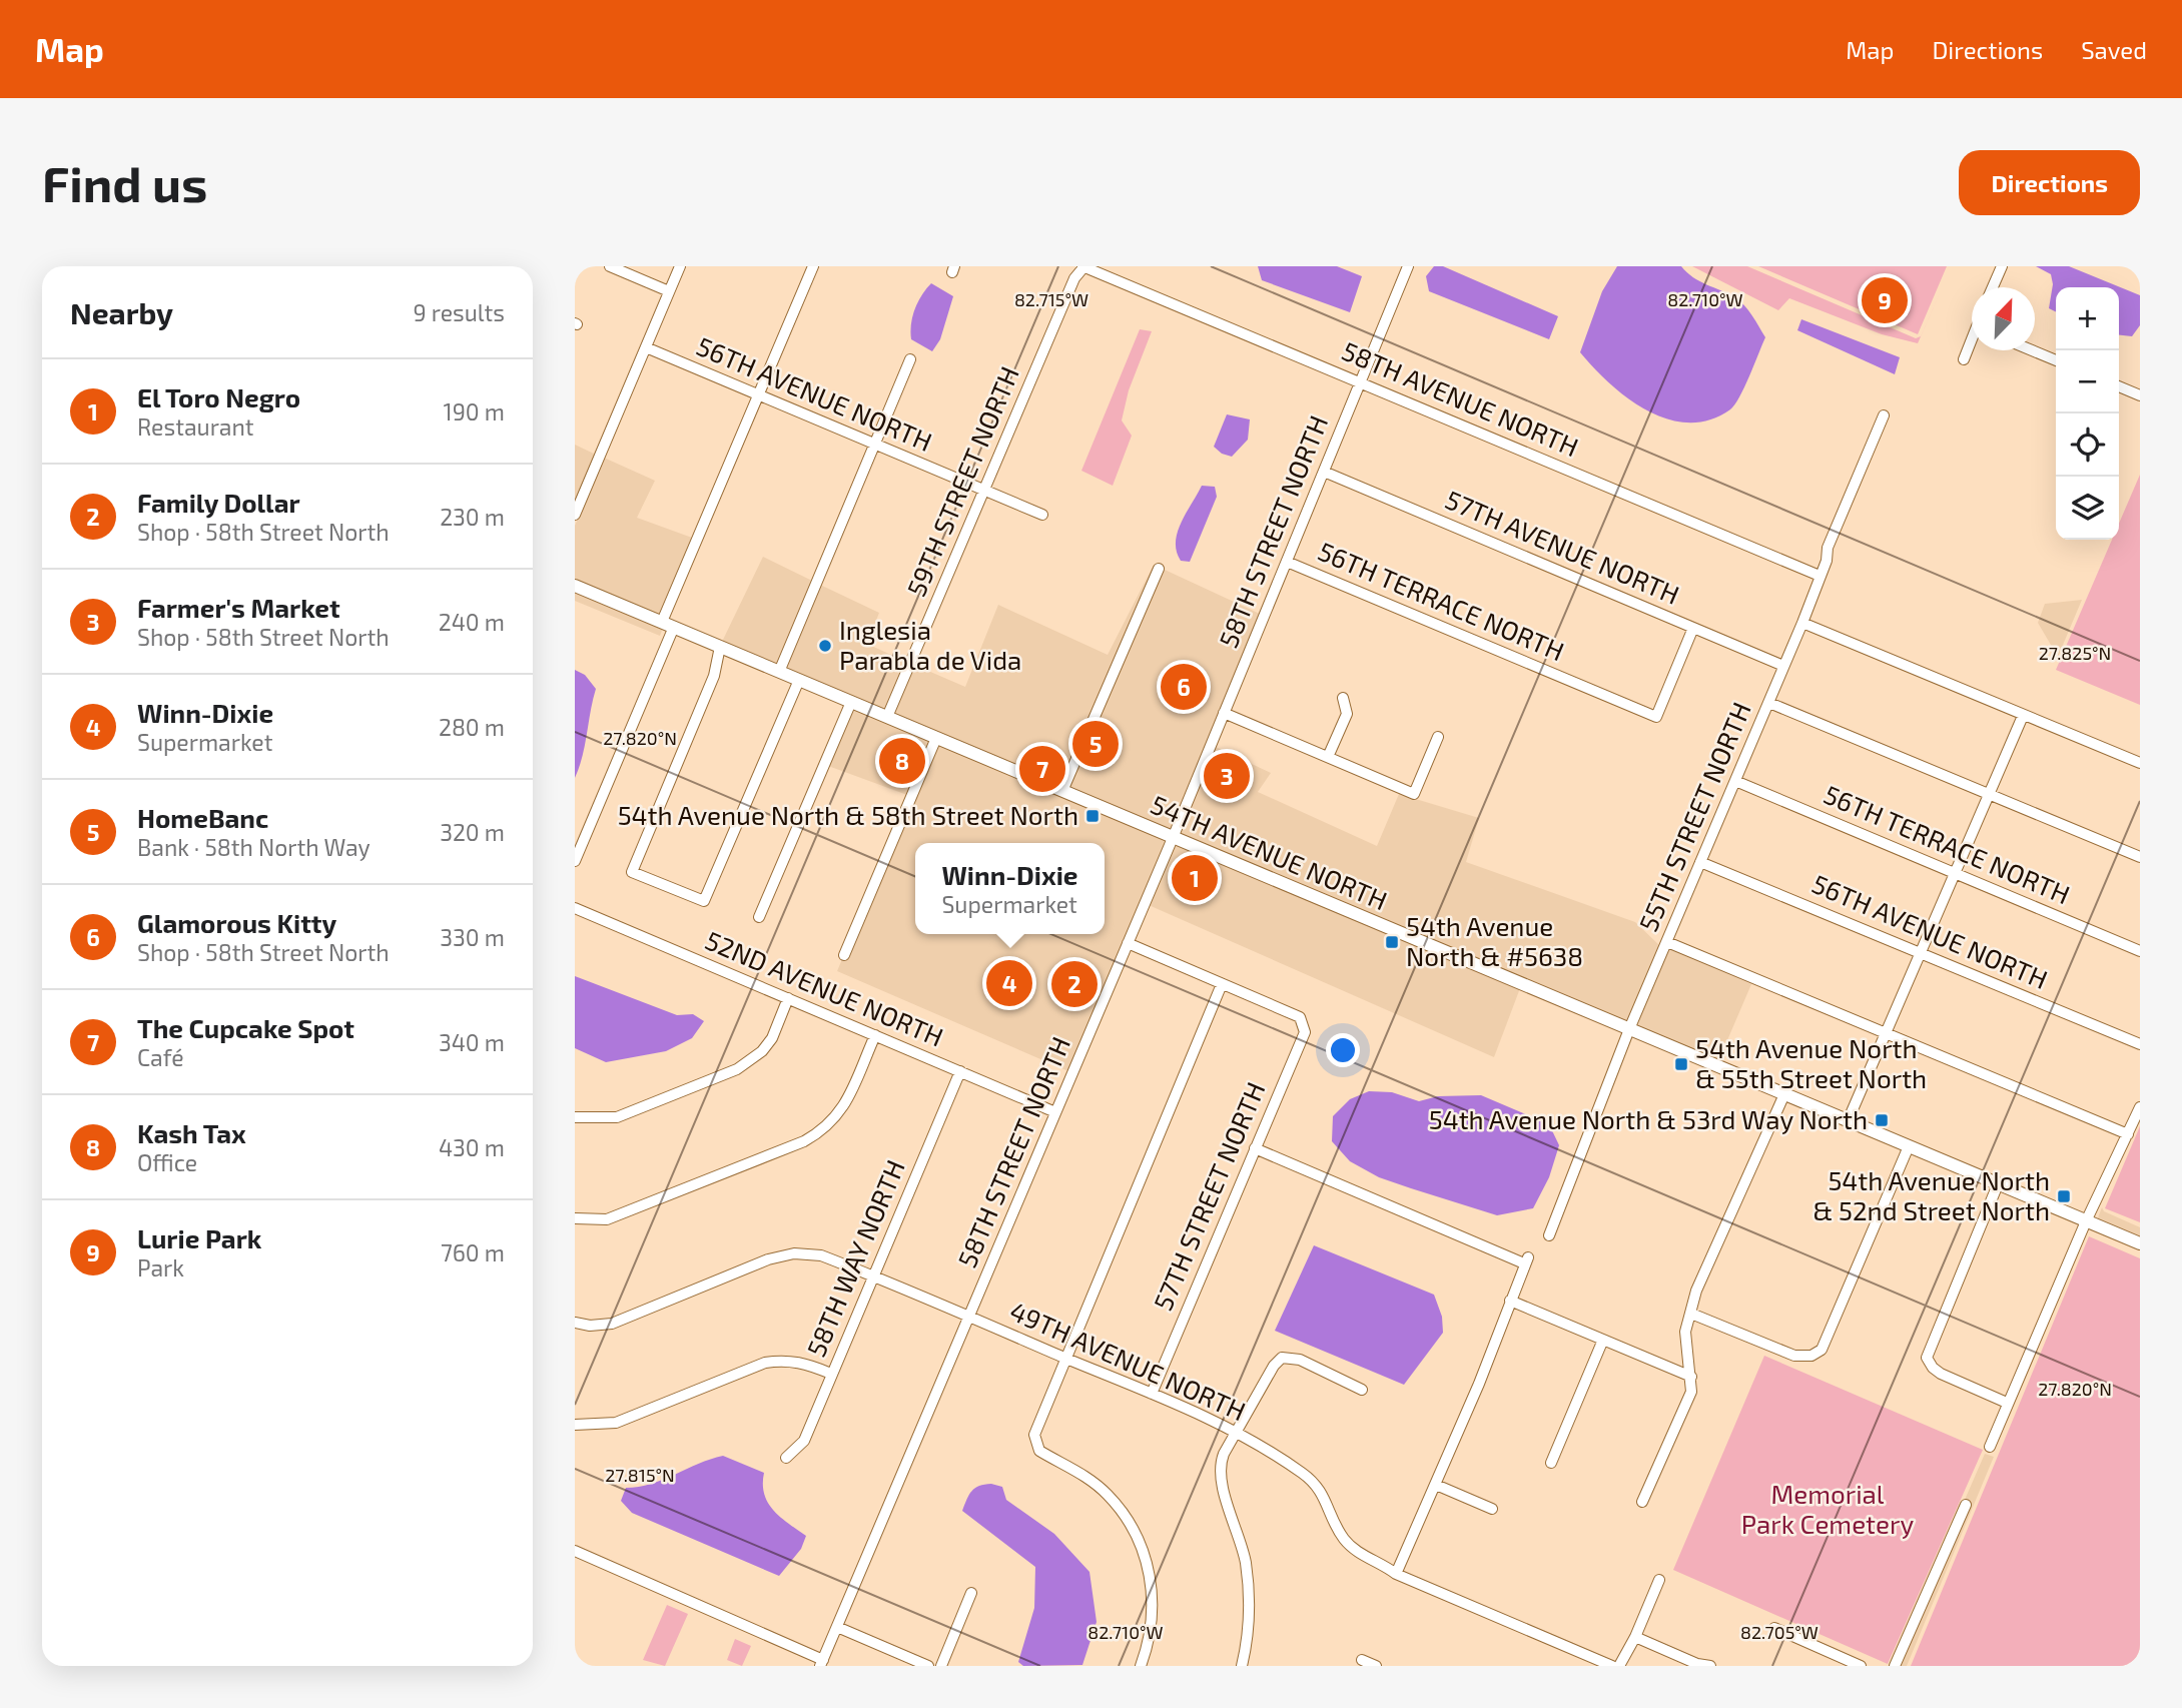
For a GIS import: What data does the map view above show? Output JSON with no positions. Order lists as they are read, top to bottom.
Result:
{
  "streets": {
    "main road": ["54TH AVENUE NORTH"],
    "street": [
      "56TH AVENUE NORTH",
      "58TH AVENUE NORTH",
      "59TH STREET NORTH",
      "58TH STREET NORTH",
      "57TH AVENUE NORTH",
      "56TH TERRACE NORTH",
      "55TH STREET NORTH",
      "52ND AVENUE NORTH",
      "57TH STREET NORTH",
      "58TH WAY NORTH",
      "49TH AVENUE NORTH"
    ]
  },
  "crossings": [
    ["56TH AVENUE NORTH", "59TH STREET NORTH"],
    ["56TH AVENUE NORTH", "55TH STREET NORTH"],
    ["58TH AVENUE NORTH", "59TH STREET NORTH"],
    ["58TH AVENUE NORTH", "58TH STREET NORTH"],
    ["58TH AVENUE NORTH", "55TH STREET NORTH"],
    ["59TH STREET NORTH", "54TH AVENUE NORTH"],
    ["58TH STREET NORTH", "57TH AVENUE NORTH"],
    ["58TH STREET NORTH", "56TH TERRACE NORTH"],
    ["58TH STREET NORTH", "54TH AVENUE NORTH"],
    ["58TH STREET NORTH", "52ND AVENUE NORTH"],
    ["58TH STREET NORTH", "49TH AVENUE NORTH"],
    ["57TH AVENUE NORTH", "56TH TERRACE NORTH"],
    ["57TH AVENUE NORTH", "55TH STREET NORTH"],
    ["56TH TERRACE NORTH", "55TH STREET NORTH"],
    ["55TH STREET NORTH", "54TH AVENUE NORTH"],
    ["52ND AVENUE NORTH", "58TH WAY NORTH"],
    ["57TH STREET NORTH", "49TH AVENUE NORTH"],
    ["58TH WAY NORTH", "49TH AVENUE NORTH"]
  ],
  "parks": ["Memorial Park Cemetery"],
  "places": {
    "other": ["Inglesia Parabla de Vida"],
    "transit": [
      "54th Avenue North & 58th Street North",
      "54th Avenue North & #5638",
      "54th Avenue North & 55th Street North",
      "54th Avenue North & 53rd Way North",
      "54th Avenue North & 52nd Street North"
    ]
  },
  "north": "top right",
  "page": {
    "header": "Map",
    "nav": ["Map", "Directions", "Saved"],
    "buttons": "Directions",
    "title": "Find us",
    "heading": ["Nearby", "9 results"],
    "pins": [
      "9",
      "6",
      "5",
      "8",
      "7",
      "3",
      "1",
      "4",
      "2"
    ],
    "map_buttons": ["+", "−"],
    "list": [
      {
        "mark": "1",
        "name": "El Toro Negro",
        "note": "Restaurant",
        "value": "190 m"
      },
      {
        "mark": "2",
        "name": "Family Dollar",
        "note": "Shop · 58th Street North",
        "value": "230 m"
      },
      {
        "mark": "3",
        "name": "Farmer's Market",
        "note": "Shop · 58th Street North",
        "value": "240 m"
      },
      {
        "mark": "4",
        "name": "Winn-Dixie",
        "note": "Supermarket",
        "value": "280 m"
      },
      {
        "mark": "5",
        "name": "HomeBanc",
        "note": "Bank · 58th North Way",
        "value": "320 m"
      },
      {
        "mark": "6",
        "name": "Glamorous Kitty",
        "note": "Shop · 58th Street North",
        "value": "330 m"
      },
      {
        "mark": "7",
        "name": "The Cupcake Spot",
        "note": "Café",
        "value": "340 m"
      },
      {
        "mark": "8",
        "name": "Kash Tax",
        "note": "Office",
        "value": "430 m"
      },
      {
        "mark": "9",
        "name": "Lurie Park",
        "note": "Park",
        "value": "760 m"
      }
    ],
    "popup": ["Winn-Dixie", "Supermarket"]
  },
  "coordinates": [
    "82.715°W",
    "82.710°W",
    "27.825°N",
    "27.820°N",
    "27.815°N",
    "82.705°W"
  ]
}
